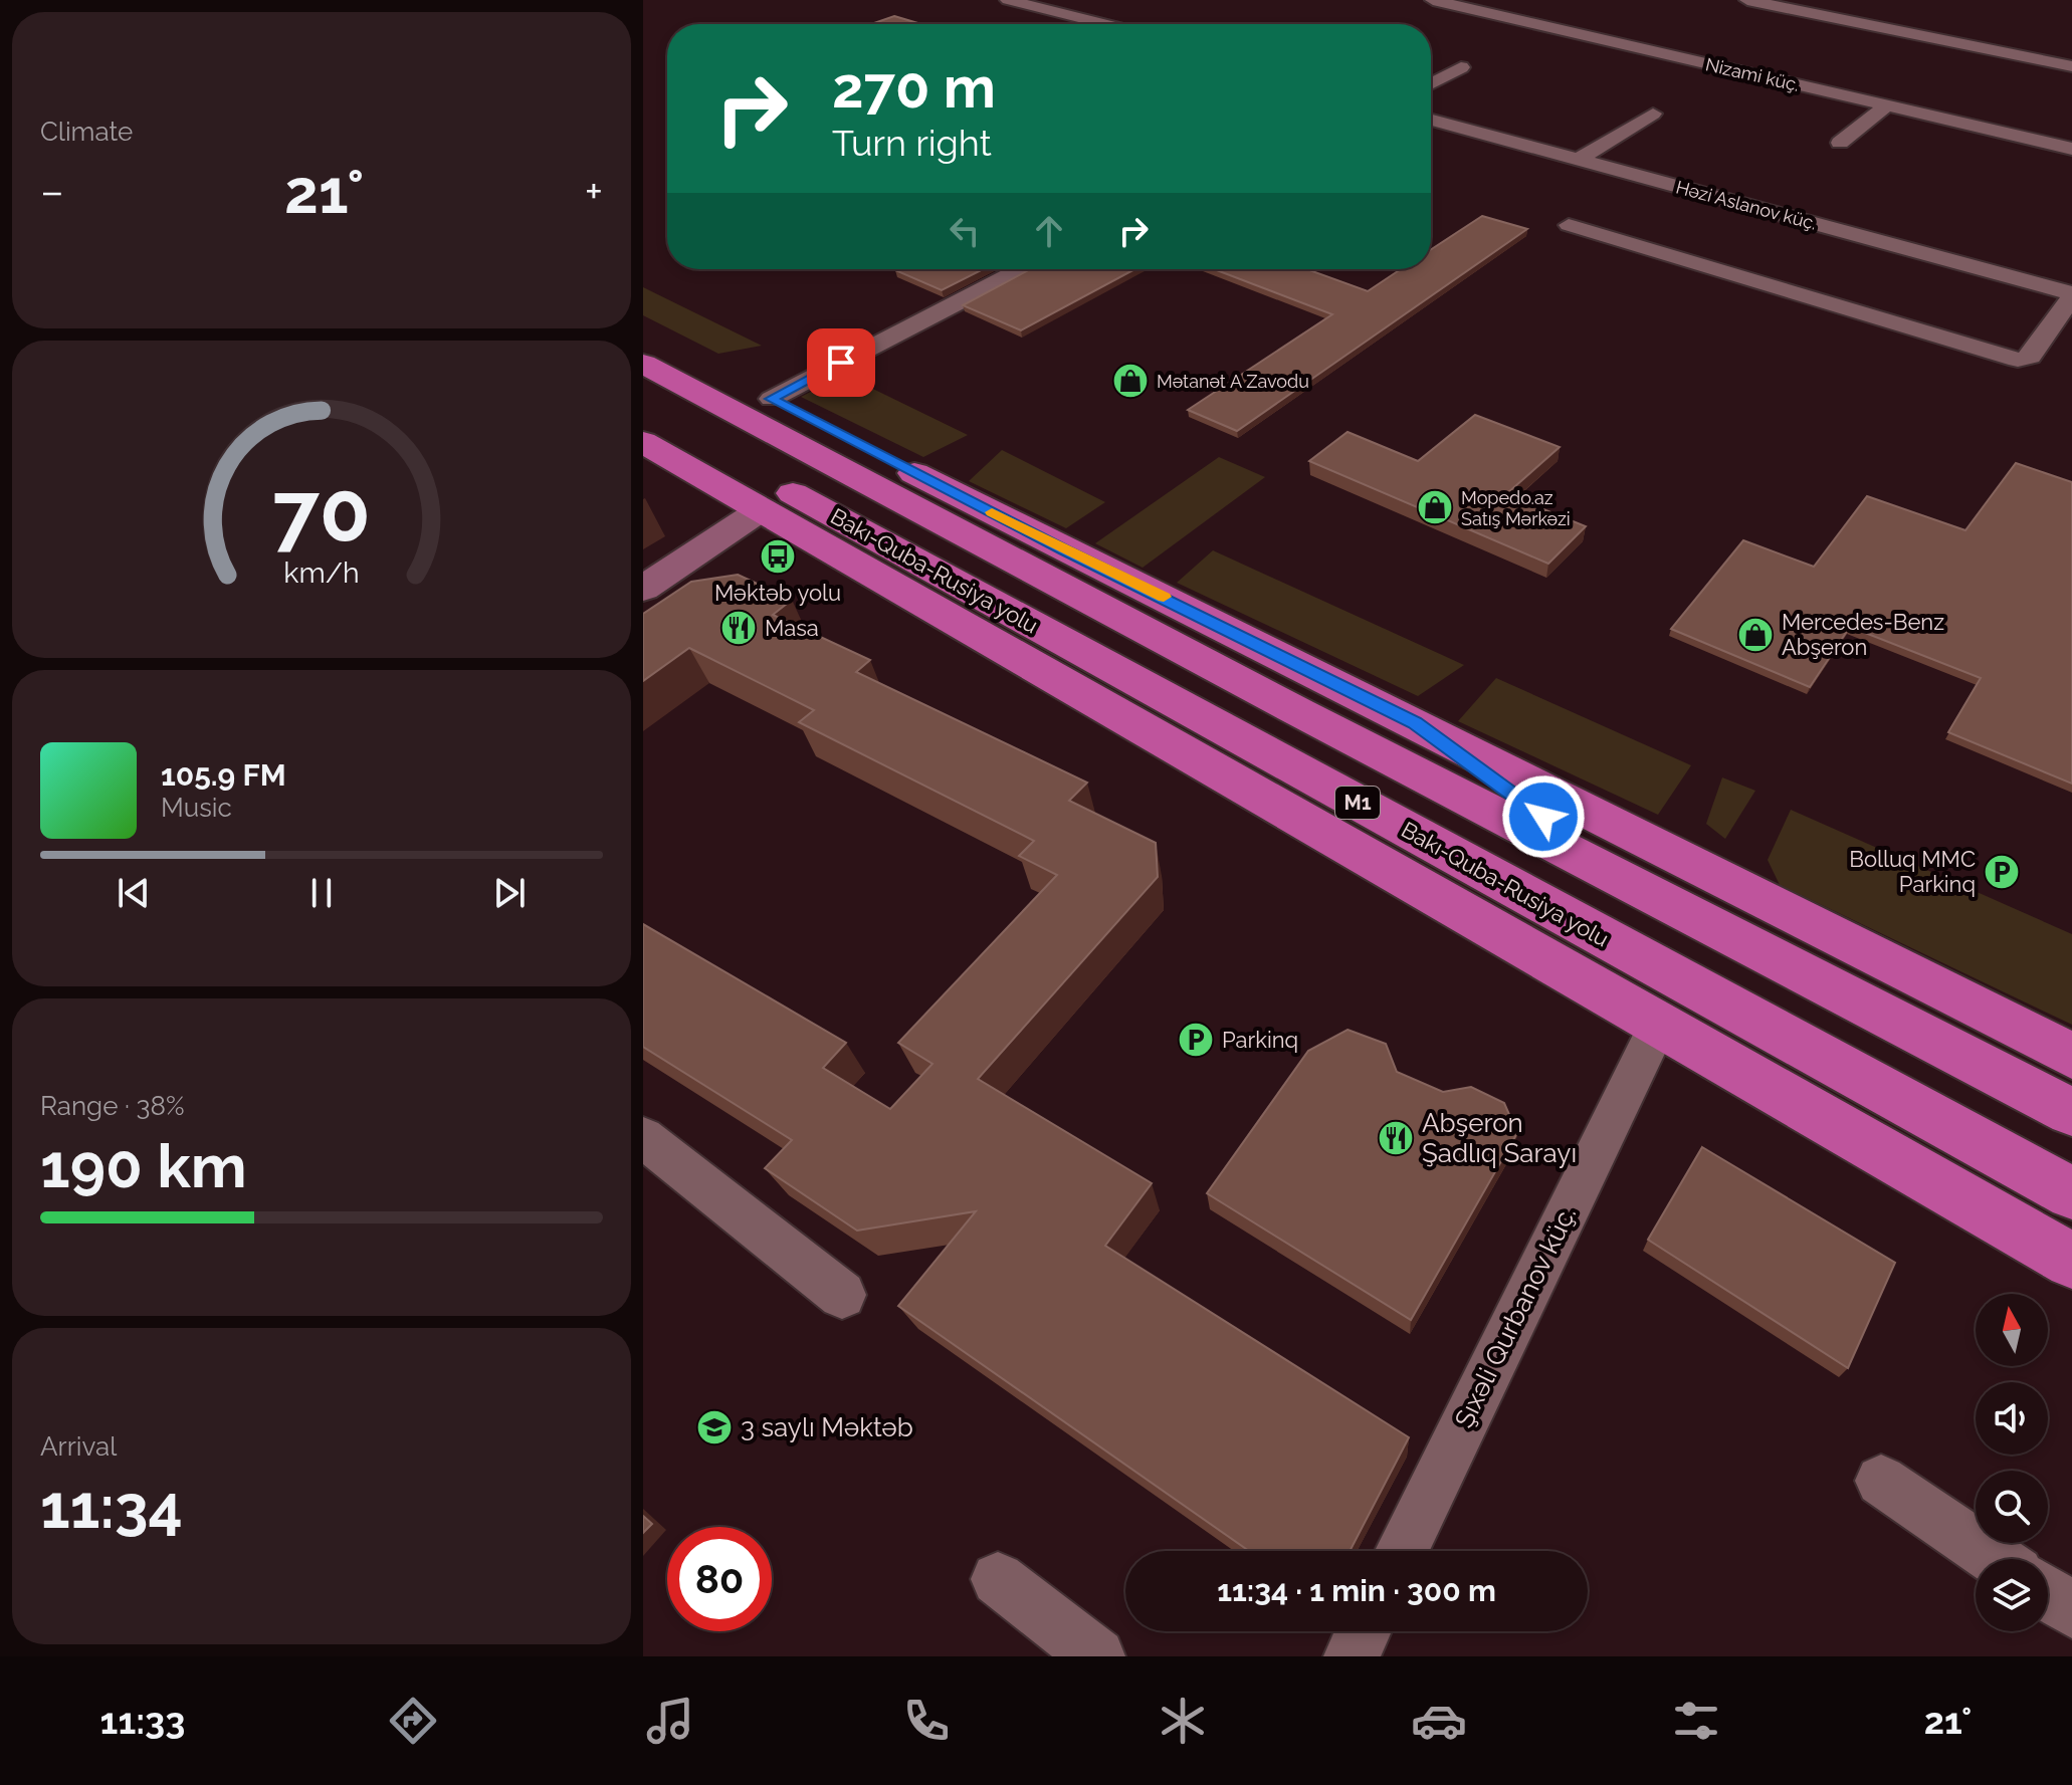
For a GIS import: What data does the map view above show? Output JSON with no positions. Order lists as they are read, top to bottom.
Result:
{
  "streets": {
    "highway": ["Bakı-Quba-Rusiya yolu", "M1"],
    "street": ["Nizami küç.", "Həzi Aslanov küç.", "Şıxəli Qurbanov küç."]
  },
  "places": {
    "shop": ["Mətanət A Zavodu", "Mopedo.az Satış Mərkəzi", "Mercedes-Benz Abşeron"],
    "bus stop": ["Məktəb yolu"],
    "restaurant": ["Masa", "Abşeron Şadlıq Sarayı"],
    "parking": ["Bolluq MMC Parkinq", "Parkinq"],
    "school or university": ["3 saylı Məktəb"]
  },
  "north": "top",
  "page": {
    "tile": [
      "Climate",
      ["Range · 38%", "190 km"],
      ["Arrival", "11:34"]
    ],
    "turn": ["270 m", "Turn right"],
    "heat": ["−", "21°", "+"],
    "song": ["105.9 FM", "Music"],
    "limit": "80",
    "trip": "11:34 · 1 min · 300 m",
    "tabs": ["11:33", "21°"],
    "gauge": ["70", "km/h"]
  }
}
